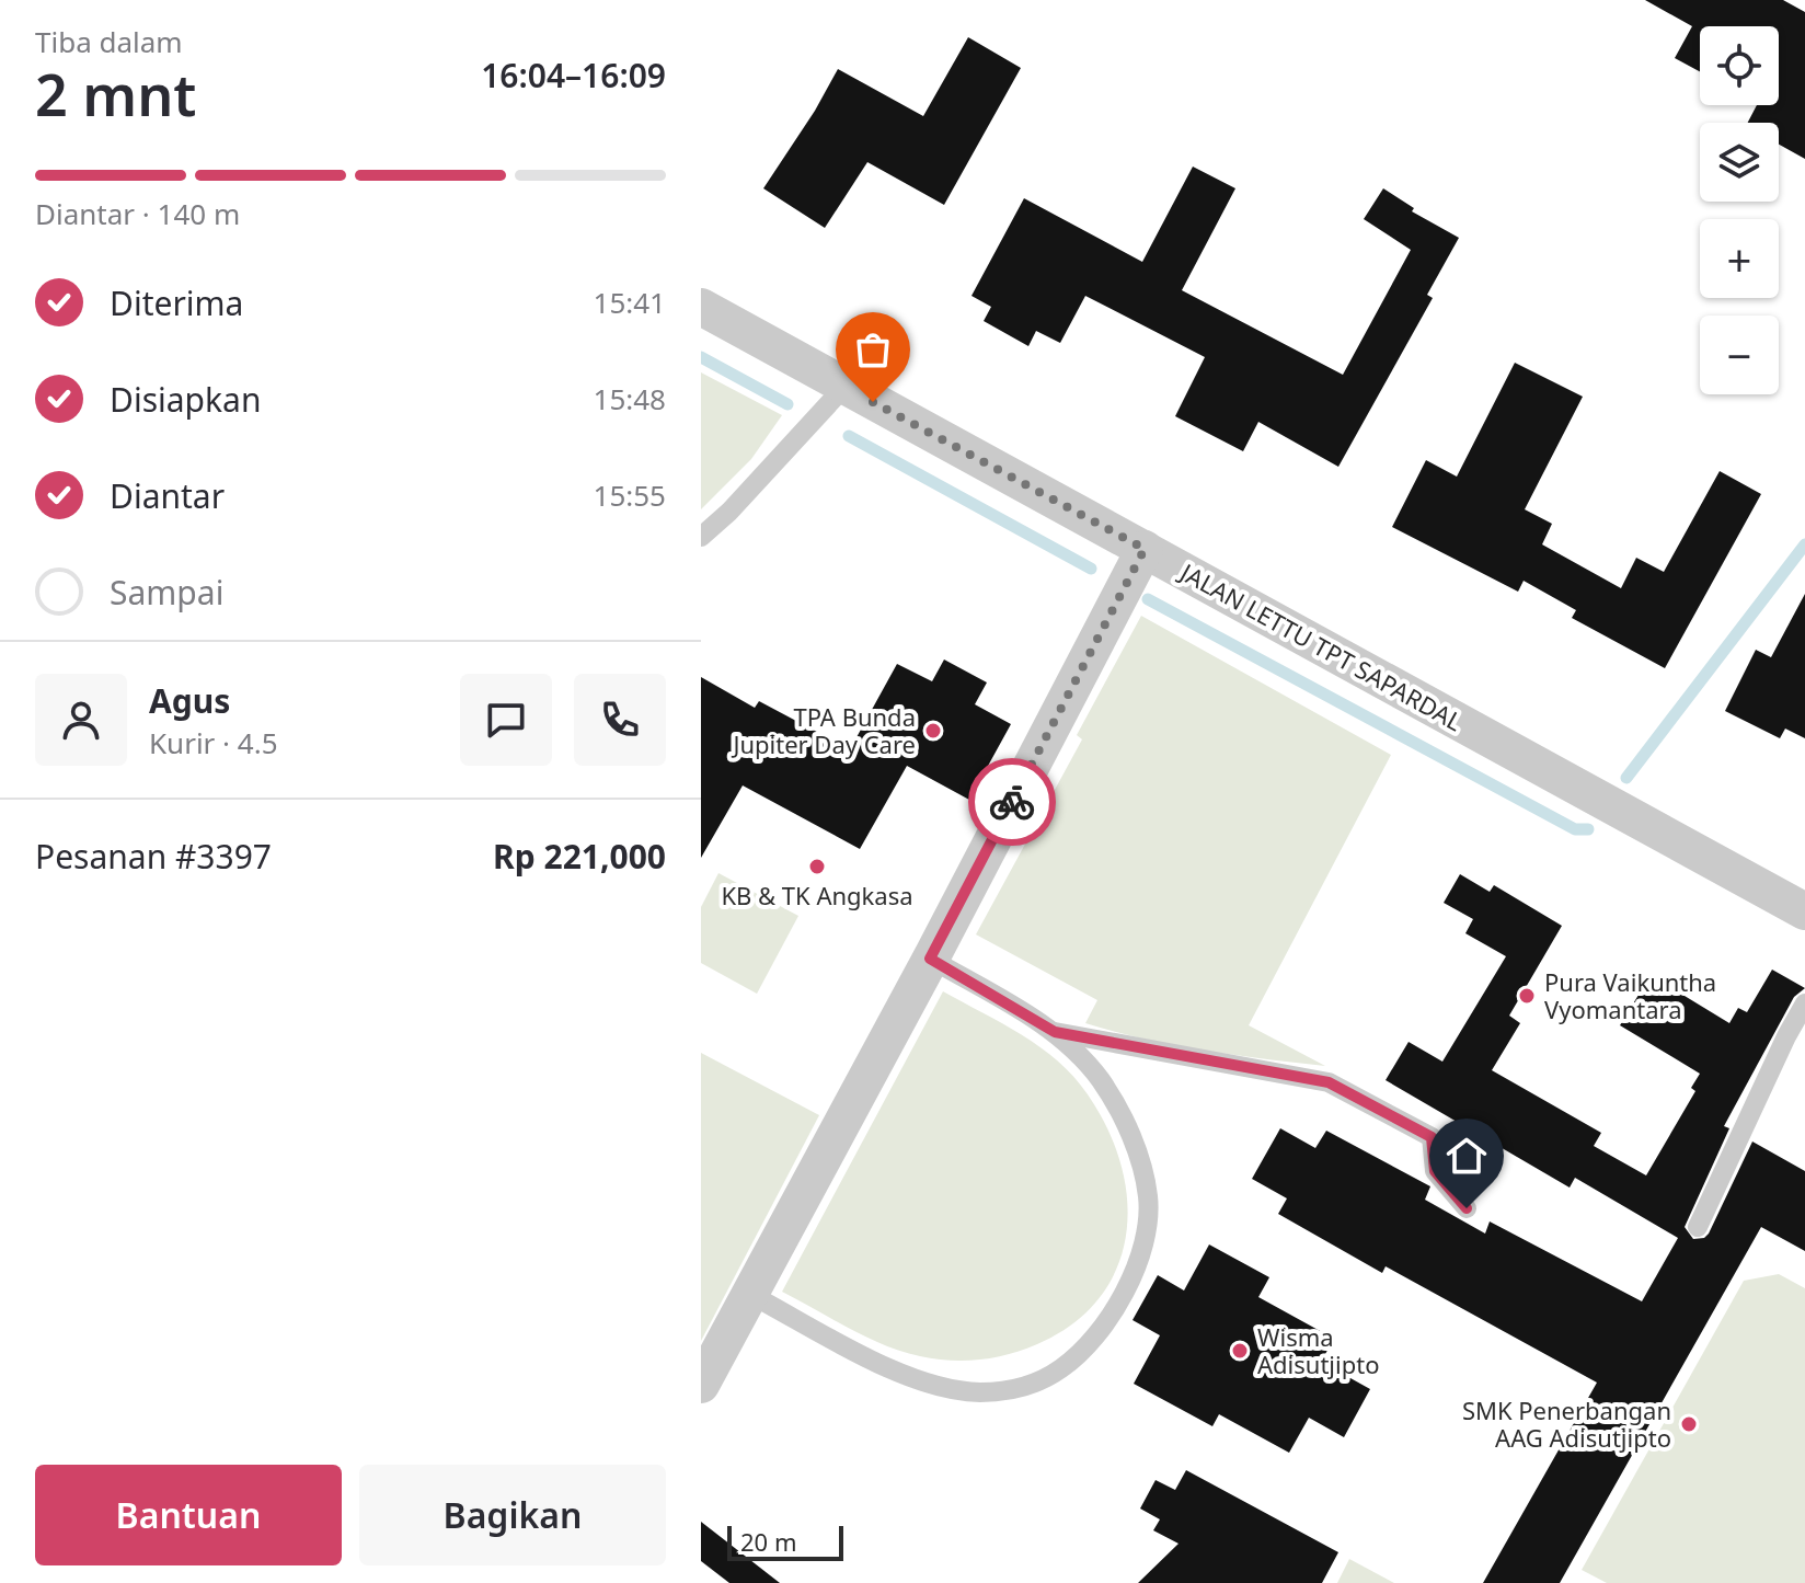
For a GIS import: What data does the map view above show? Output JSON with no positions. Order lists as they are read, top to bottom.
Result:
{
  "streets": {
    "street": ["JALAN LETTU TPT SAPARDAL"]
  },
  "places": [
    "TPA Bunda Jupiter Day Care",
    "KB & TK Angkasa",
    "Pura Vaikuntha Vyomantara",
    "Wisma Adisutjipto",
    "SMK Penerbangan AAG Adisutjipto"
  ],
  "scale_bar": "20 m",
  "page": {
    "heading": ["2 mnt", "Tiba dalam", "16:04–16:09"],
    "panel": [
      "Agus",
      "Kurir · 4.5",
      "Pesanan #3397",
      "Rp 221,000"
    ],
    "map_buttons": ["+", "−"],
    "bar": "Diantar · 140 m",
    "list": [
      ["Diterima", "15:41"],
      ["Disiapkan", "15:48"],
      ["Diantar", "15:55"],
      "Sampai"
    ],
    "buttons": ["Bantuan", "Bagikan"],
    "scale": "20 m"
  }
}
